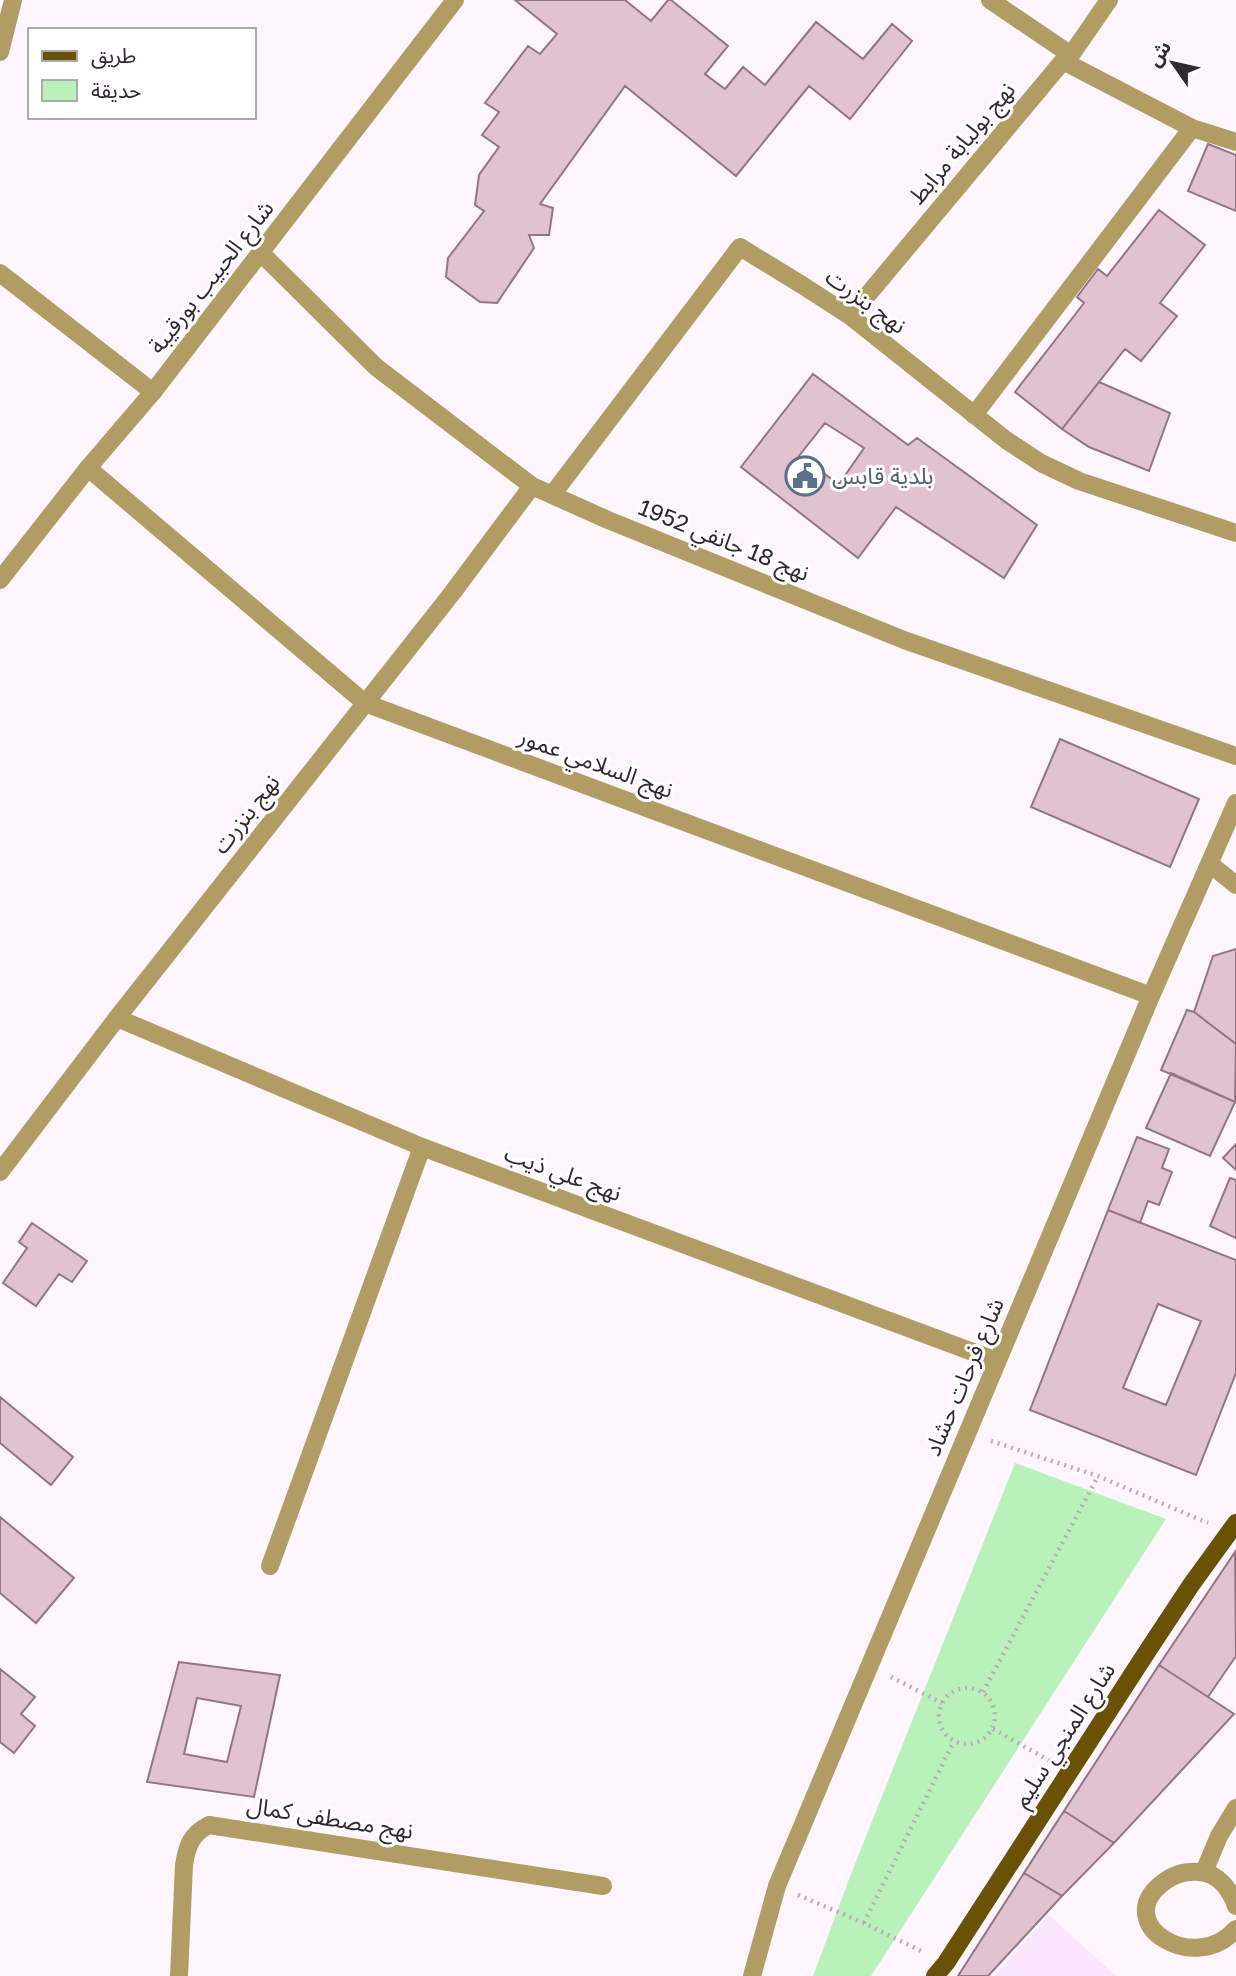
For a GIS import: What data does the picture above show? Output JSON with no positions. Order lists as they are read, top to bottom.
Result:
{
  "streets": {
    "main road": ["شارع المنجي سليم"],
    "street": [
      "نهج بولبابة مرابط",
      "شارع الحبيب بورقيبة",
      "نهج بنزرت",
      "نهج 18 جانفي 1952",
      "نهج السلامي عمور",
      "نهج علي ذيب",
      "شارع فرحات حشاد",
      "نهج مصطفى كمال"
    ]
  },
  "crossings": [
    ["نهج بولبابة مرابط", "نهج بنزرت"],
    ["شارع الحبيب بورقيبة", "نهج 18 جانفي 1952"],
    ["شارع الحبيب بورقيبة", "نهج السلامي عمور"],
    ["نهج بنزرت", "نهج 18 جانفي 1952"],
    ["نهج بنزرت", "نهج السلامي عمور"],
    ["نهج بنزرت", "نهج علي ذيب"],
    ["نهج السلامي عمور", "شارع فرحات حشاد"],
    ["نهج علي ذيب", "شارع فرحات حشاد"]
  ],
  "places": {
    "public building": ["بلدية قابس"]
  },
  "legend": ["طريق", "حديقة"],
  "north": "top left"
}
